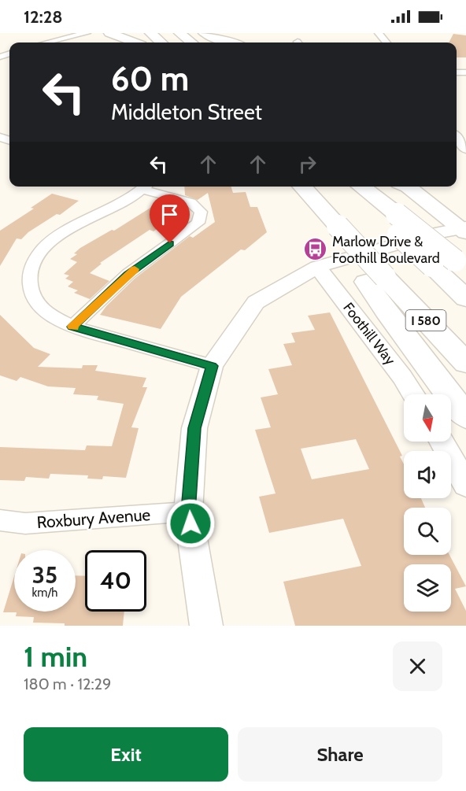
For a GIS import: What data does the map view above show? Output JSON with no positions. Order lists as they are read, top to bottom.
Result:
{
  "streets": {
    "highway": ["I 580"],
    "street": ["Foothill Way", "Roxbury Avenue"]
  },
  "places": {
    "bus stop": ["Marlow Drive & Foothill Boulevard"]
  },
  "north": "bottom",
  "page": {
    "status": "12:28",
    "turn": ["60 m", "Middleton Street"],
    "speed": "35 km/h",
    "limit": "40",
    "heading": ["1 min", "180 m · 12:29"],
    "buttons": ["Exit", "Share"]
  }
}
